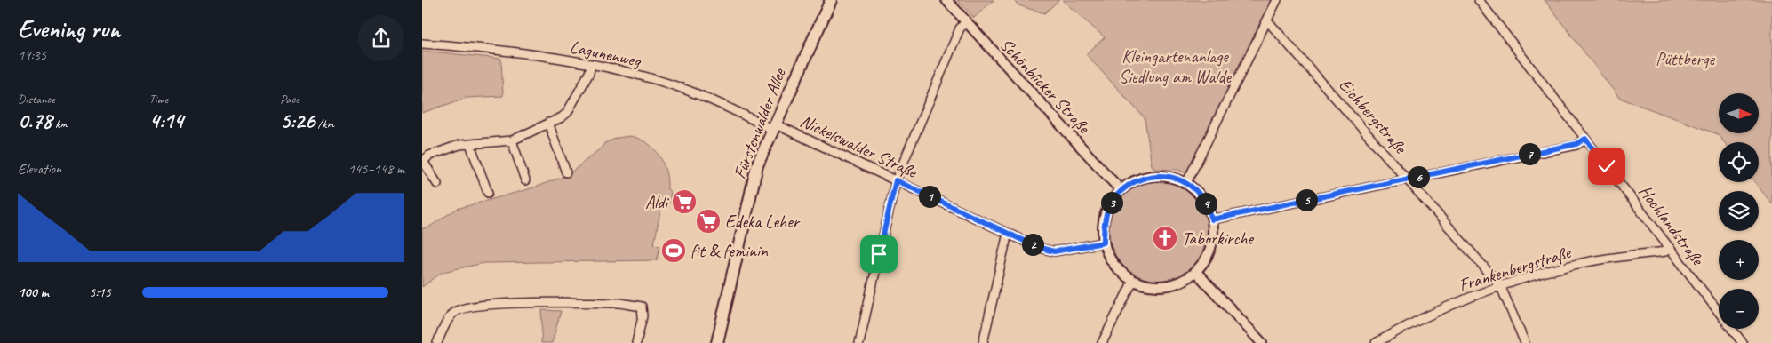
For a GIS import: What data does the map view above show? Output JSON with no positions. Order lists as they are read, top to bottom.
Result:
{
  "streets": {
    "main road": ["Fürstenwalder Allee"],
    "street": [
      "Lagunenweg",
      "Schönblicker Straße",
      "Eichbergstraße",
      "Nickelswalder Straße",
      "Hochlandstraße",
      "Frankenbergstraße"
    ]
  },
  "crossings": [
    ["Lagunenweg", "Fürstenwalder Allee"],
    ["Lagunenweg", "Nickelswalder Straße"],
    ["Schönblicker Straße", "Nickelswalder Straße"],
    ["Eichbergstraße", "Frankenbergstraße"],
    ["Fürstenwalder Allee", "Nickelswalder Straße"],
    ["Hochlandstraße", "Frankenbergstraße"]
  ],
  "parks": ["Kleingartenanlage Siedlung am Walde", "Püttberge"],
  "places": {
    "supermarket": ["Aldi", "Edeka Leher"],
    "church": ["Taborkirche"],
    "sports": ["fit & feminin"]
  },
  "north": "right",
  "page": {
    "heading": ["Evening run", "19:35"],
    "stats": [
      ["Distance", "0.78 km"],
      ["Time", "4:14"],
      ["Pace", "5:26 /km"]
    ],
    "map_buttons": ["+", "−"],
    "pins": [
      "7",
      "6",
      "1",
      "5",
      "3",
      "4",
      "2"
    ],
    "chart": ["Elevation", "145–148 m"],
    "list": [
      {
        "name": "100 m",
        "note": "5:15"
      }
    ]
  }
}
